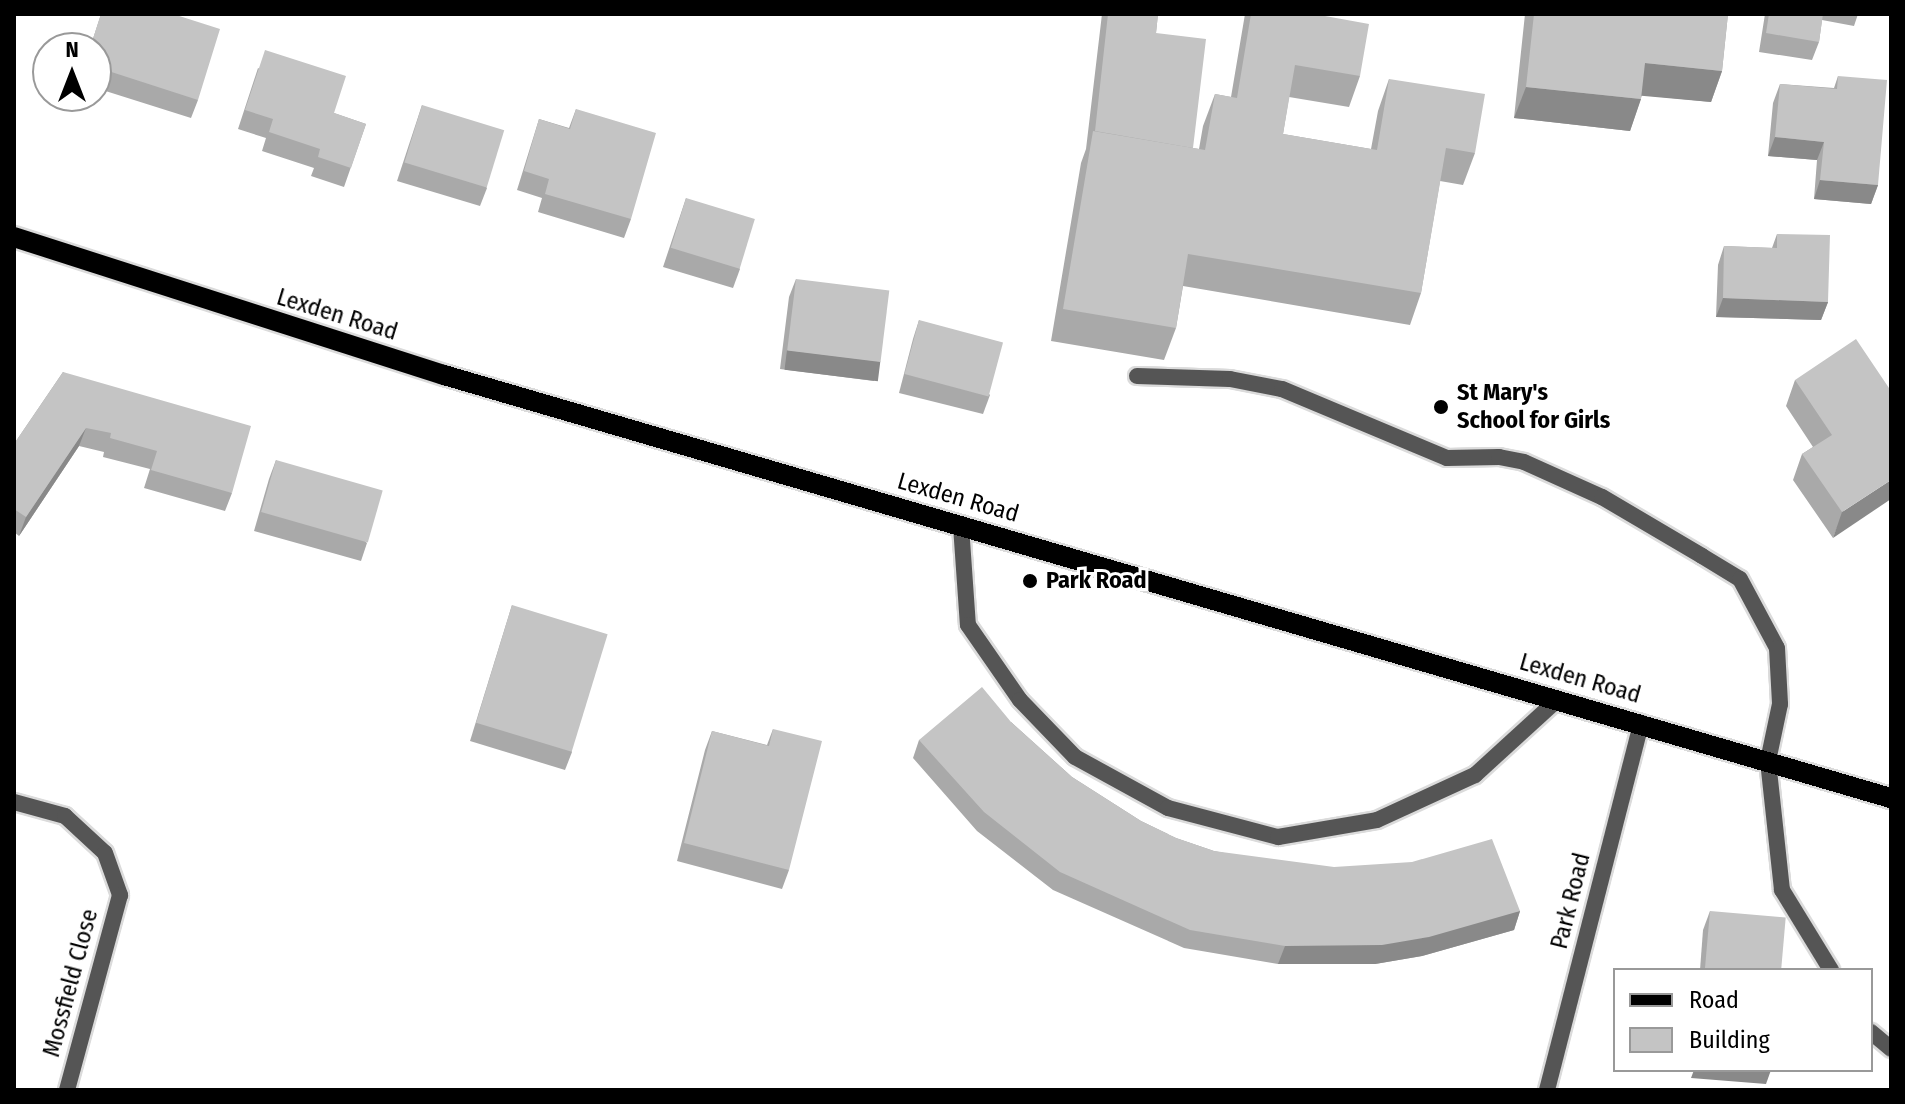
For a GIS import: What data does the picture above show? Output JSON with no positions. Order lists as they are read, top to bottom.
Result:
{
  "streets": {
    "main road": ["Lexden Road"],
    "street": ["Park Road", "Mossfield Close"]
  },
  "crossings": [
    ["Lexden Road", "Park Road"]
  ],
  "places": ["St Mary's School for Girls", "Park Road"],
  "legend": ["Road", "Building"],
  "north": "top"
}
